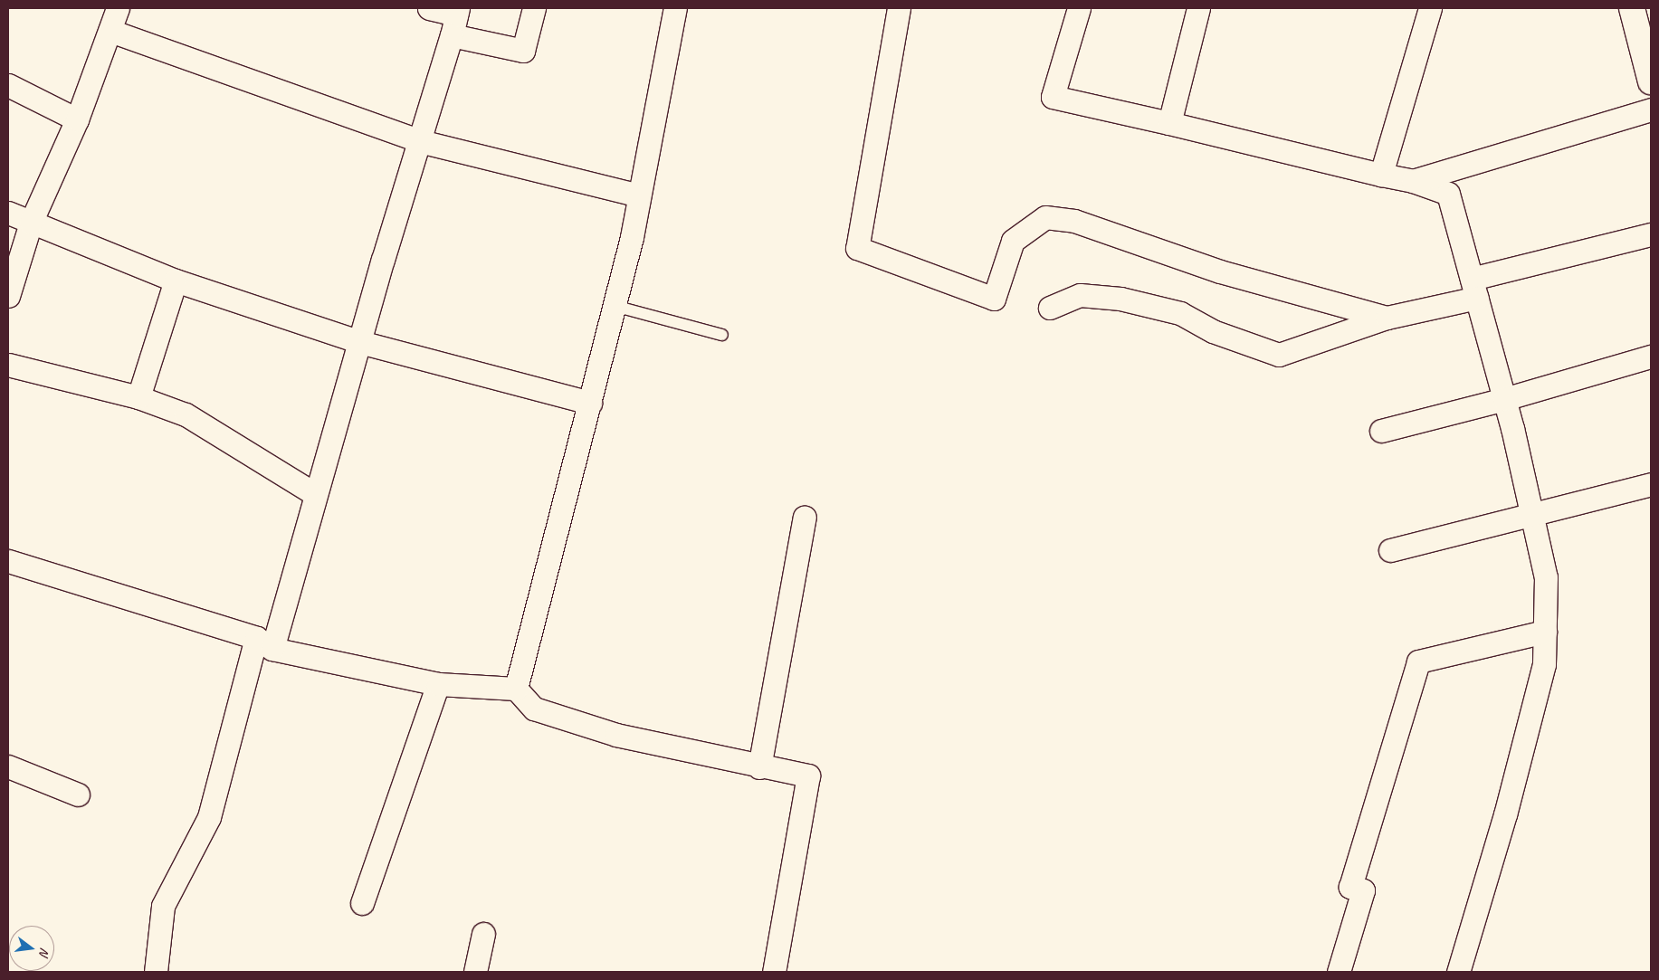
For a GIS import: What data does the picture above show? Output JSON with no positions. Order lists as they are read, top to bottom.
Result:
{
  "north": "right"
}
